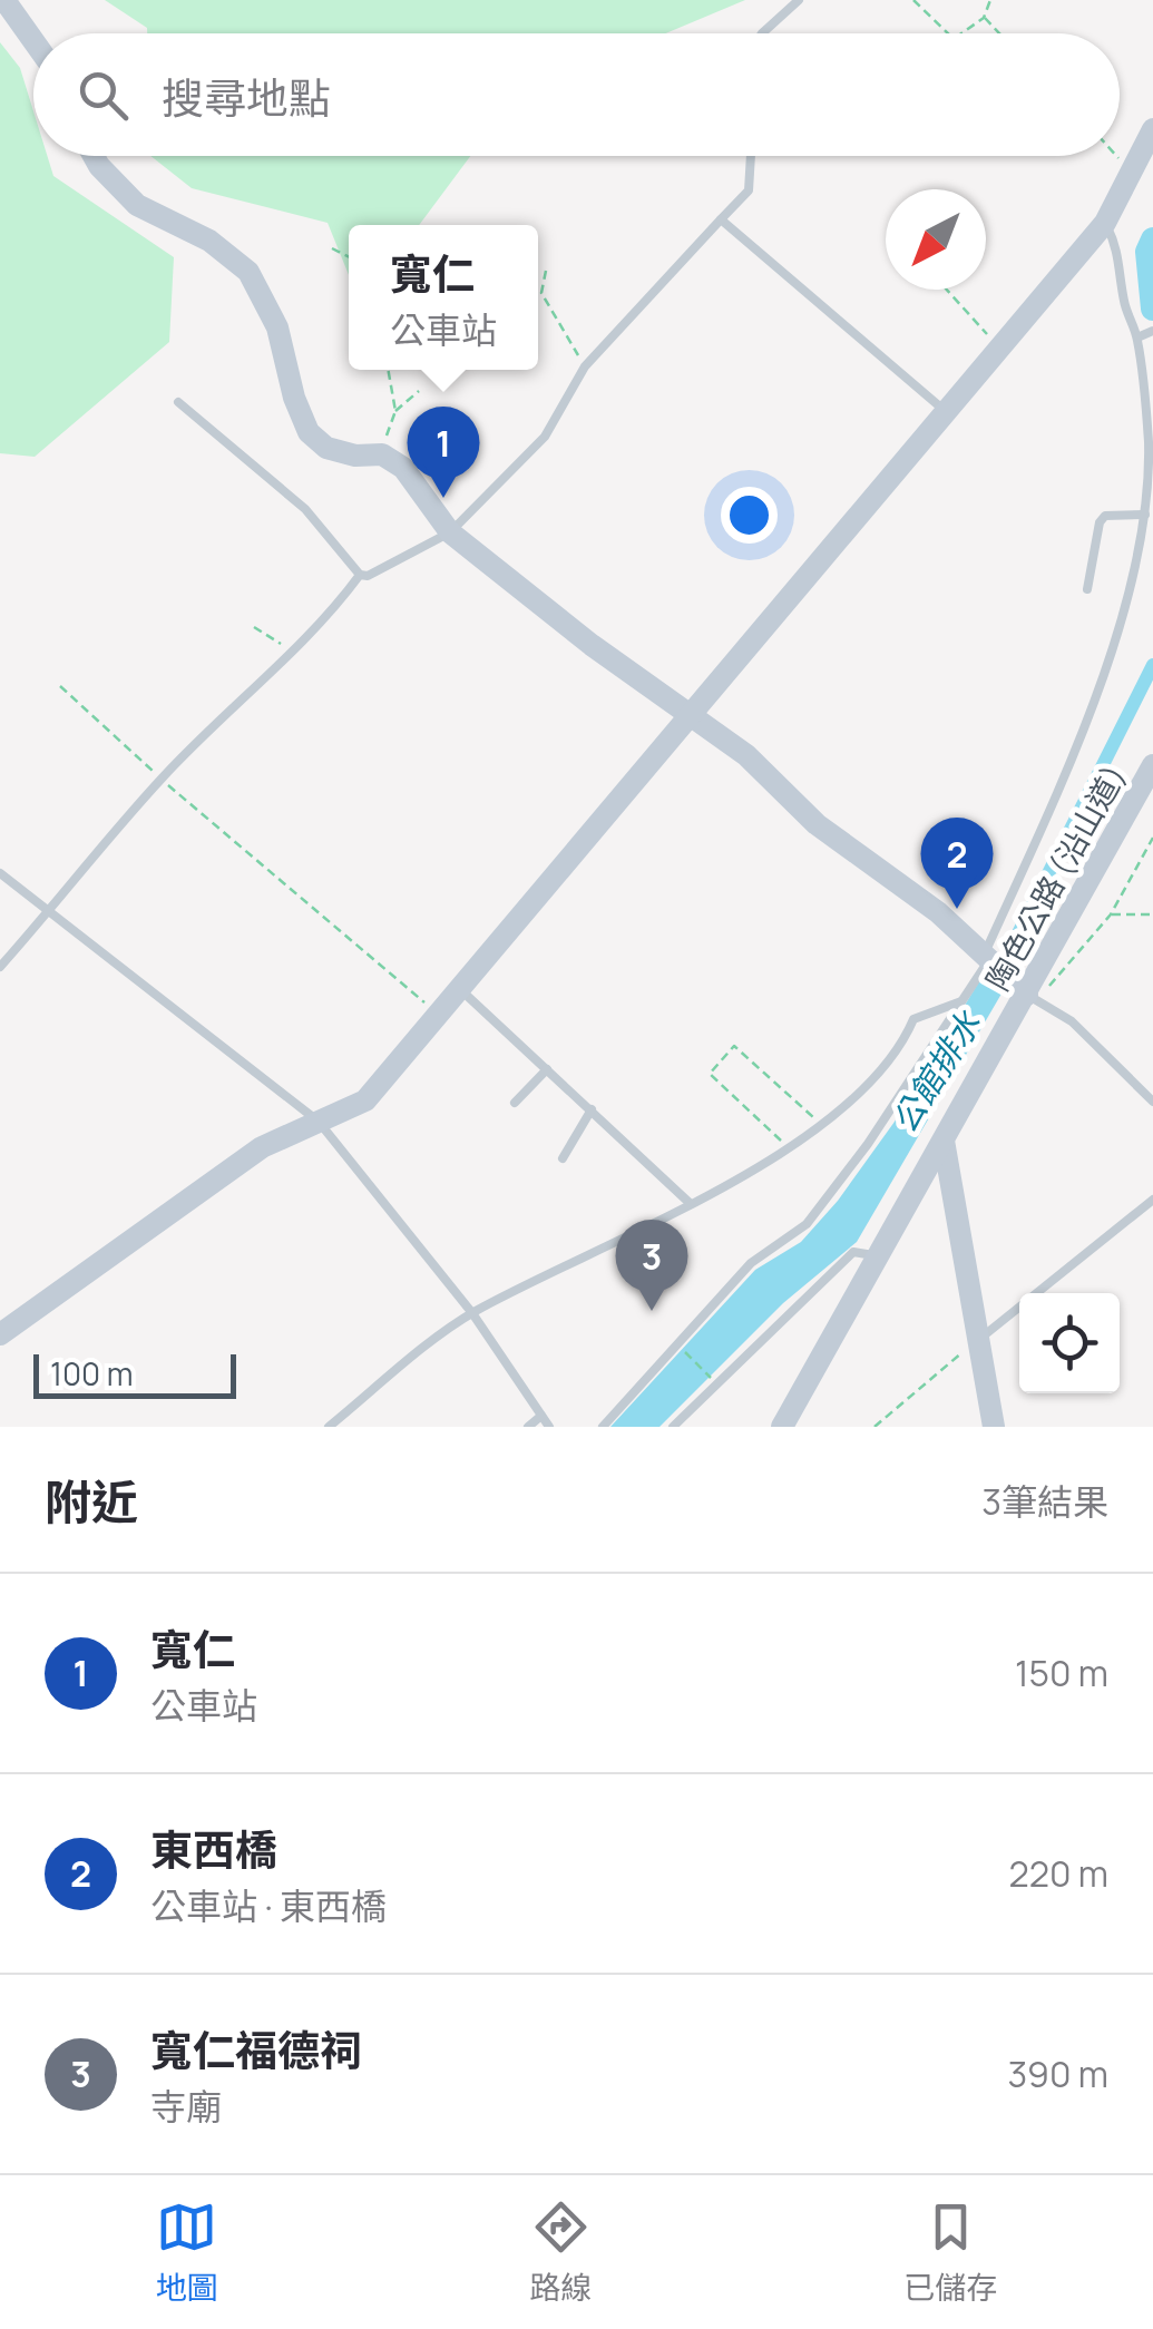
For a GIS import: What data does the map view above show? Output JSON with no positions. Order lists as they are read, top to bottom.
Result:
{
  "streets": {
    "street": ["陶色公路 (沿山道)"]
  },
  "water": ["公館排水"],
  "scale_bar": "100 m",
  "north": "bottom left",
  "page": {
    "search": "搜尋地點",
    "popup": ["寬仁", "公車站"],
    "pins": ["1", "2", "3"],
    "scale": "100 m",
    "heading": ["附近", "3筆結果"],
    "list": [
      {
        "mark": "1",
        "name": "寬仁",
        "note": "公車站",
        "value": "150 m"
      },
      {
        "mark": "2",
        "name": "東西橋",
        "note": "公車站 · 東西橋",
        "value": "220 m"
      },
      {
        "mark": "3",
        "name": "寬仁福德祠",
        "note": "寺廟",
        "value": "390 m"
      }
    ],
    "nav": ["地圖", "路線", "已儲存"]
  }
}
